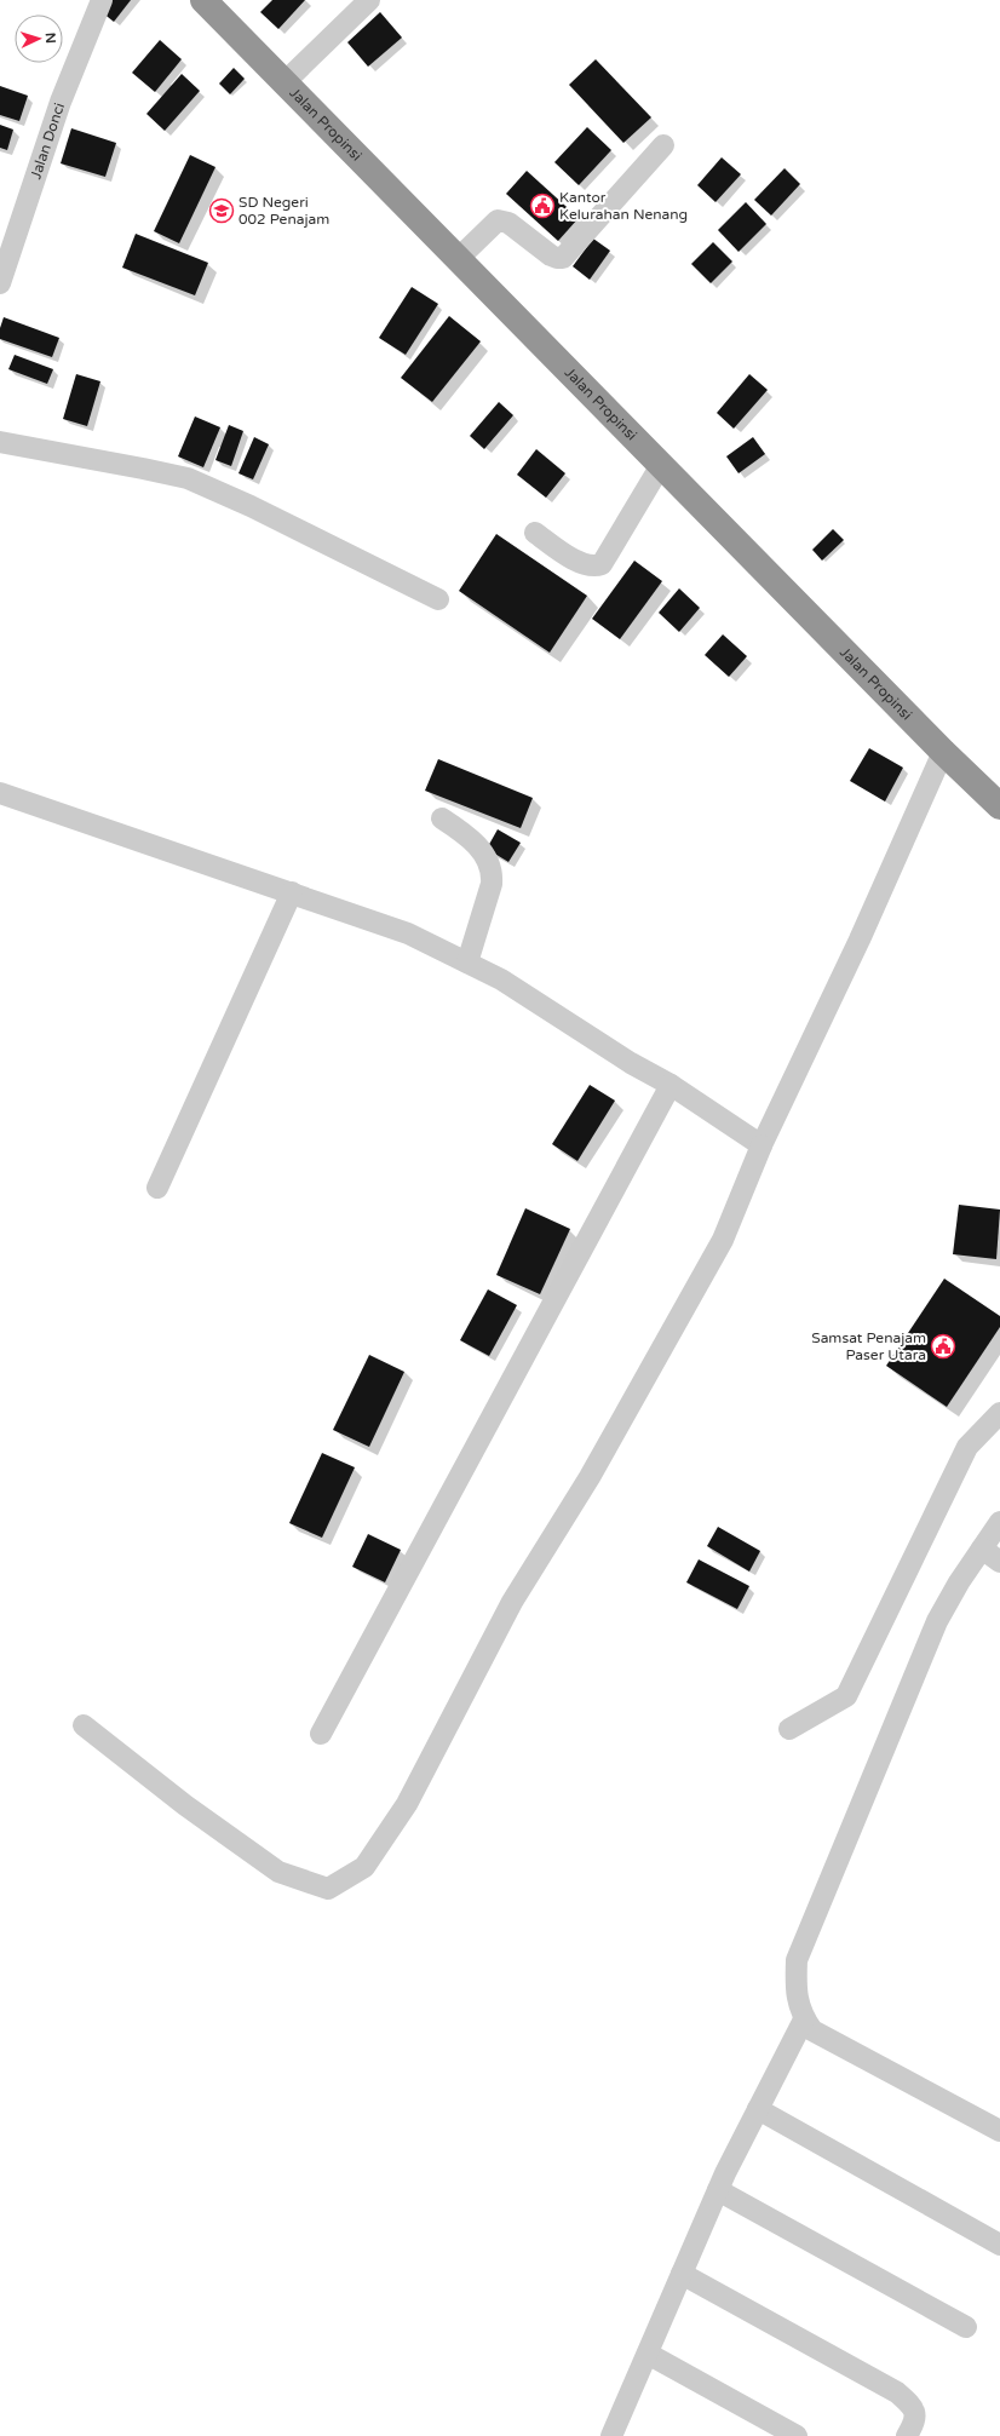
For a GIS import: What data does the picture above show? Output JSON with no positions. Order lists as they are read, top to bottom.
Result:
{
  "streets": {
    "highway": ["Jalan Propinsi"],
    "street": ["Jalan Donci"]
  },
  "places": {
    "public building": ["Kantor Kelurahan Nenang", "Samsat Penajam Paser Utara"],
    "school or university": ["SD Negeri 002 Penajam"]
  },
  "north": "right"
}
